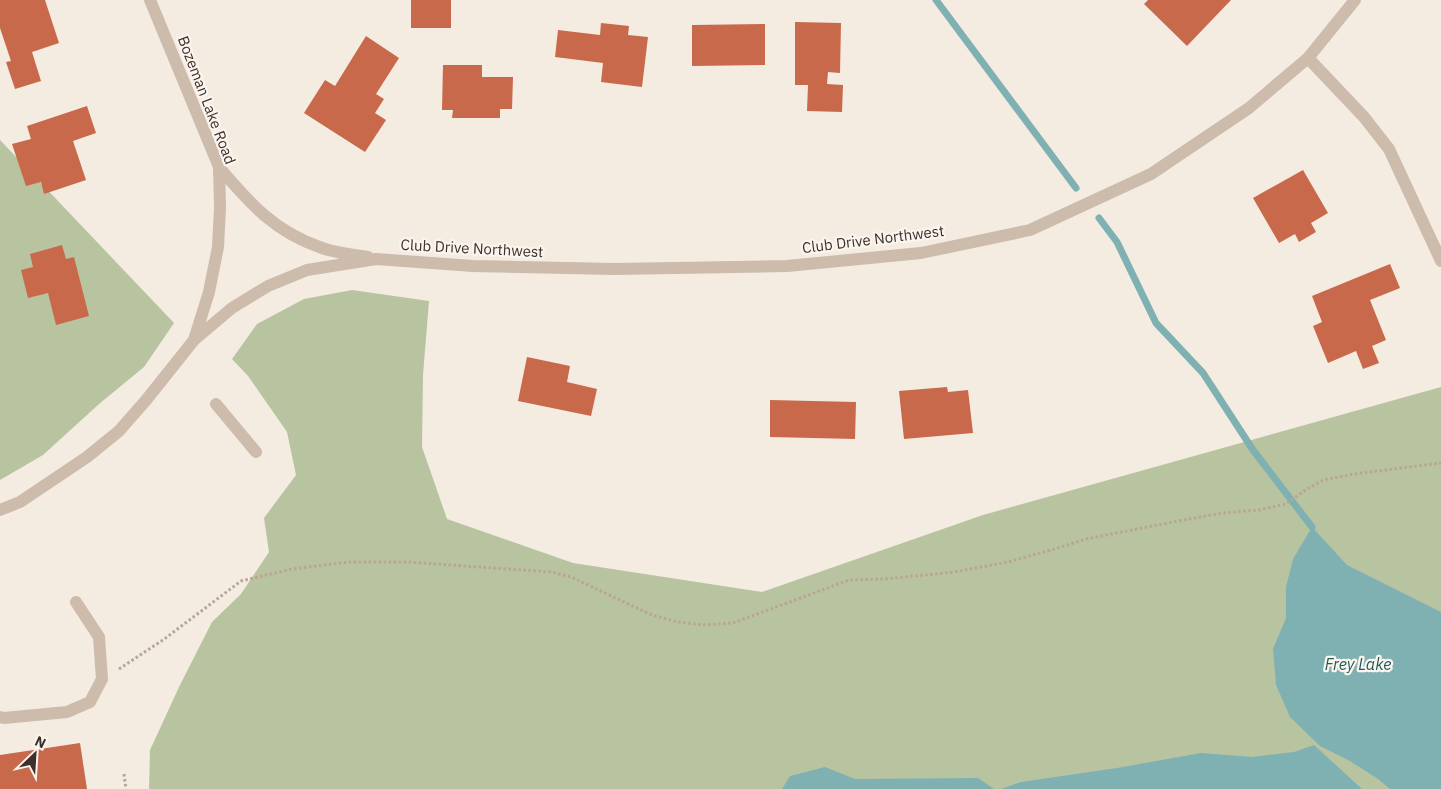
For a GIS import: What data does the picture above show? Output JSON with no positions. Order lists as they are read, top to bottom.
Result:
{
  "streets": {
    "street": ["Bozeman Lake Road", "Club Drive Northwest"]
  },
  "crossings": [
    ["Bozeman Lake Road", "Club Drive Northwest"]
  ],
  "water": ["Frey Lake"],
  "north": "top right"
}
